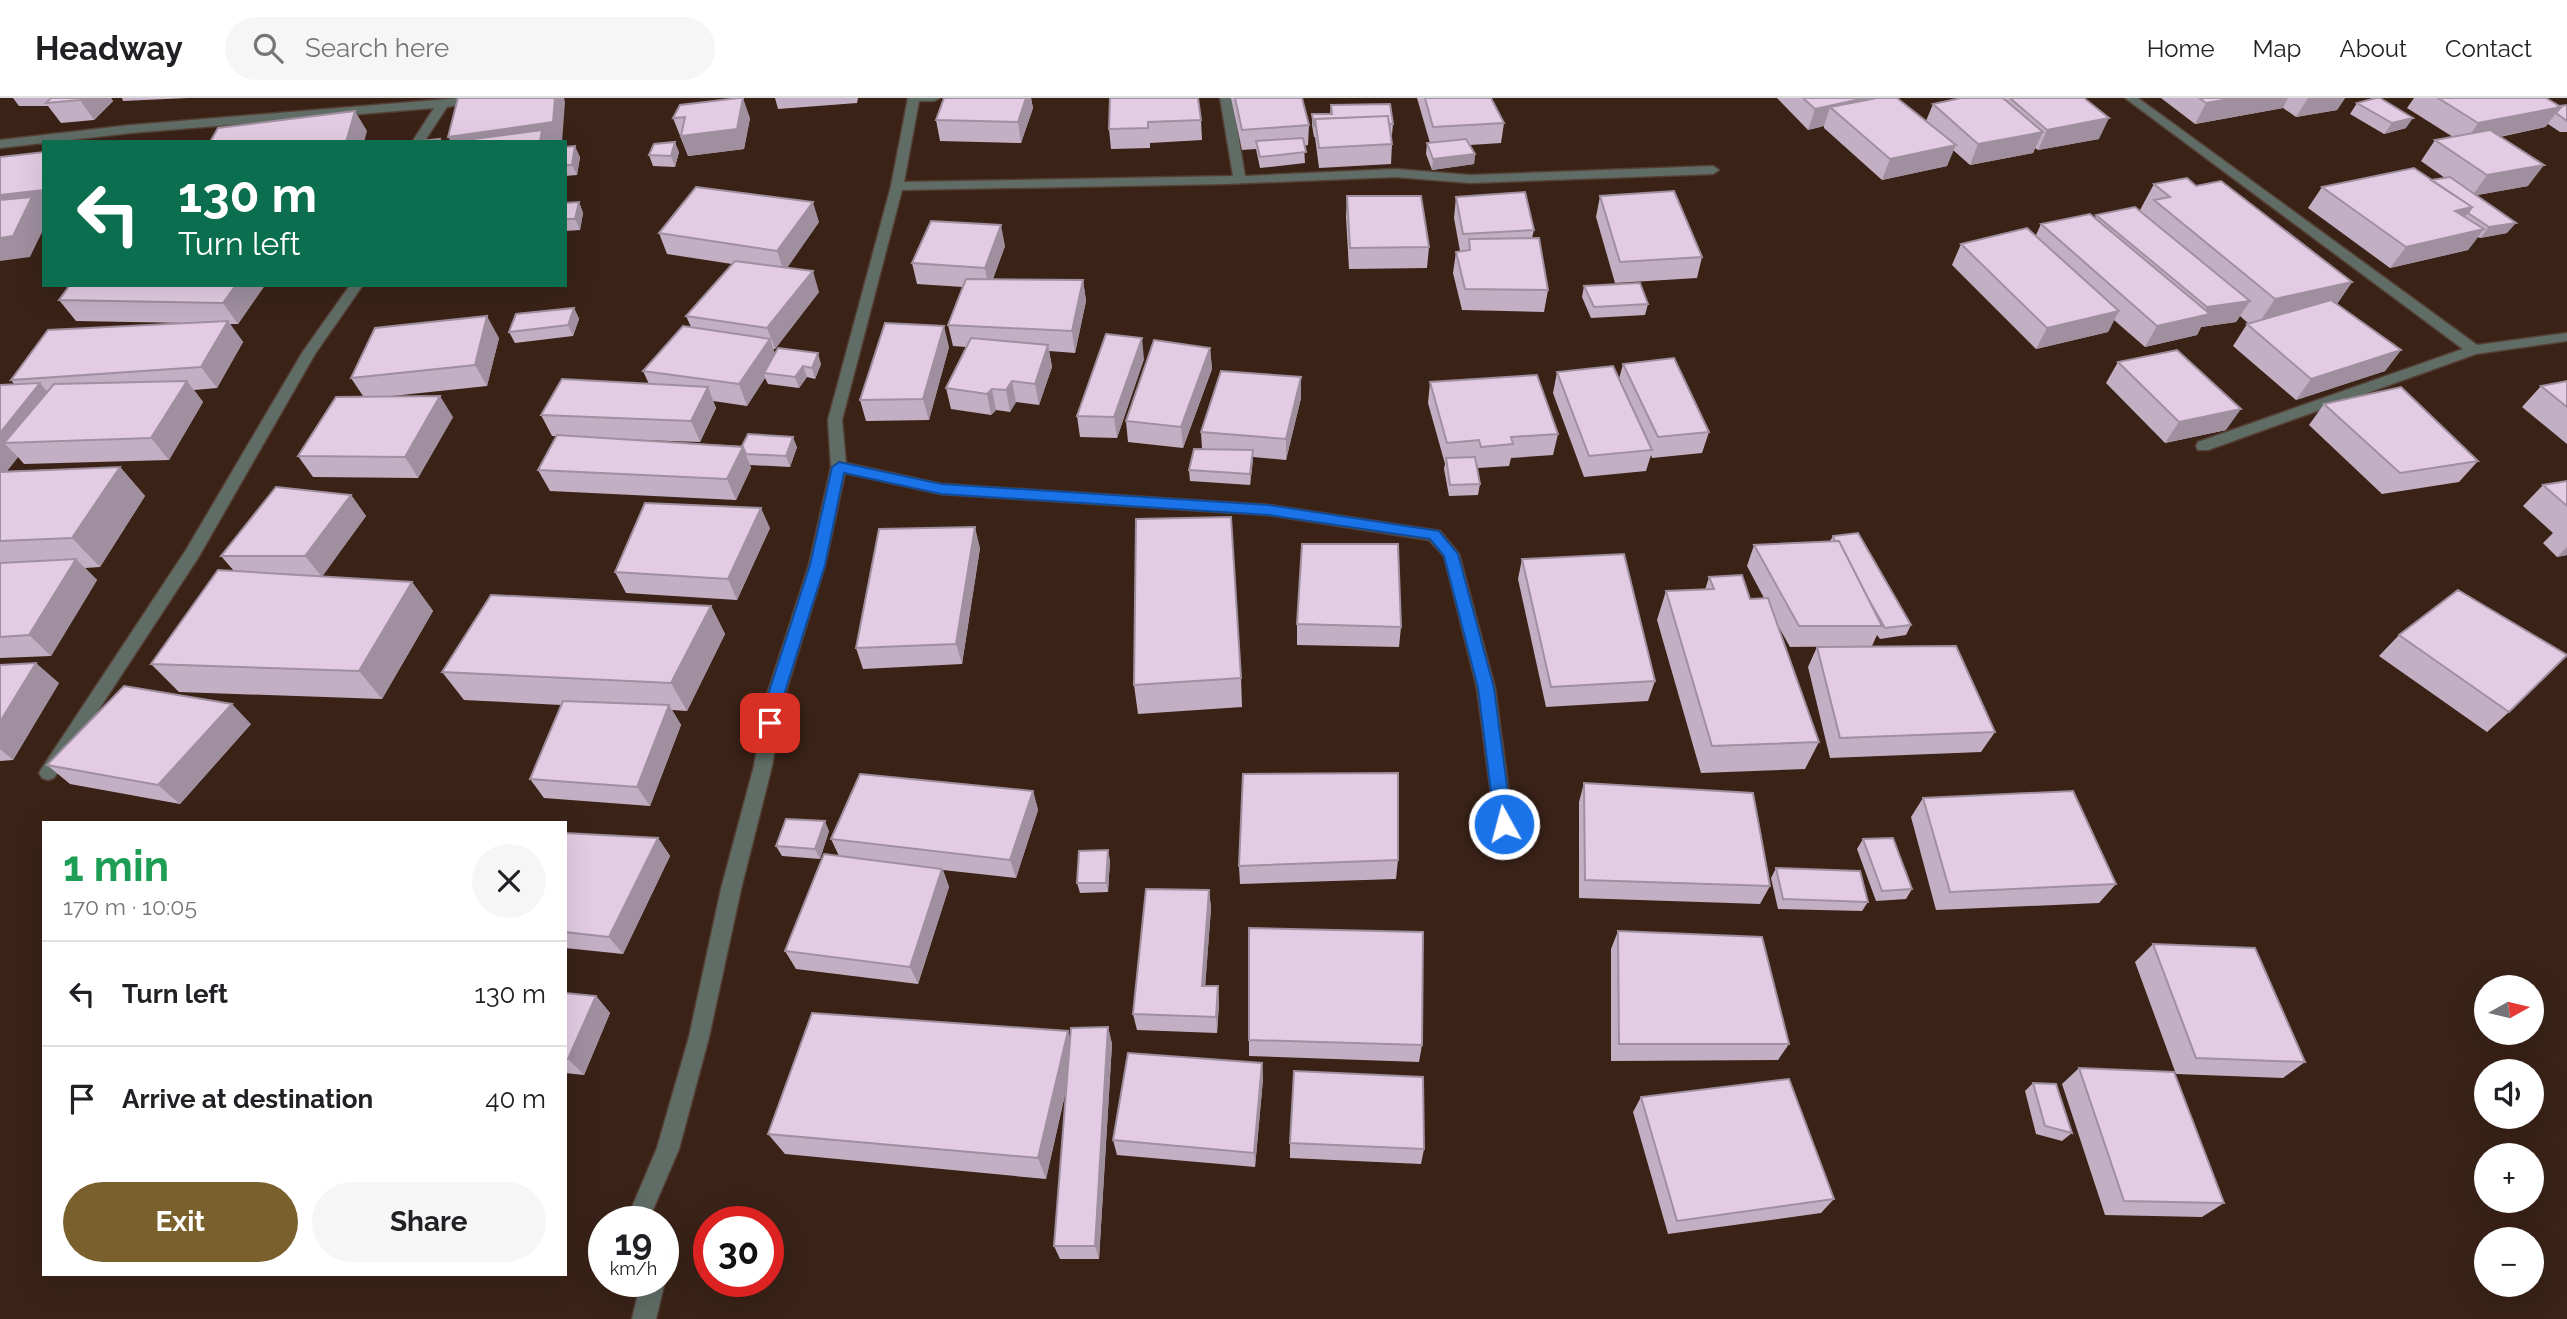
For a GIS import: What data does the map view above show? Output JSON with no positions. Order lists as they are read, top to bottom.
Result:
{
  "north": "right",
  "page": {
    "header": "Headway",
    "search": "Search here",
    "nav": [
      "Home",
      "Map",
      "About",
      "Contact"
    ],
    "turn": ["130 m", "Turn left"],
    "heading": ["1 min", "170 m · 10:05"],
    "list": [
      {
        "name": "Turn left",
        "value": "130 m"
      },
      {
        "name": "Arrive at destination",
        "value": "40 m"
      }
    ],
    "map_buttons": ["+", "−"],
    "buttons": ["Exit", "Share"],
    "speed": "19 km/h",
    "limit": "30"
  }
}
